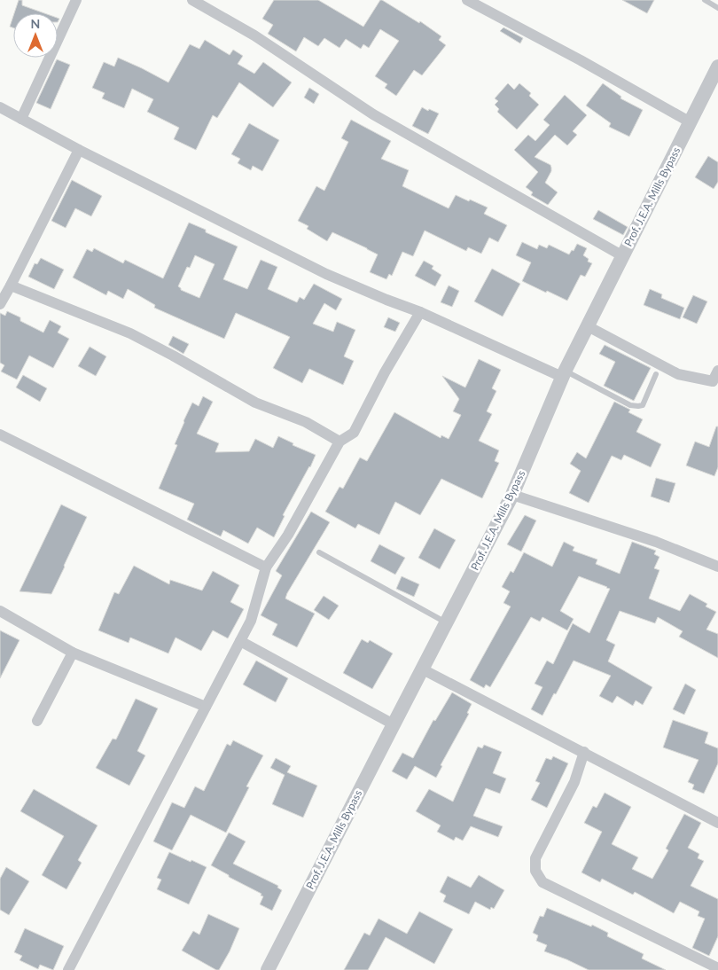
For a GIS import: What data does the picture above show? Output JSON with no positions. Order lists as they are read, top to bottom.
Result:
{
  "streets": {
    "street": ["Prof. J.E.A. Mills Bypass"]
  },
  "north": "top"
}
